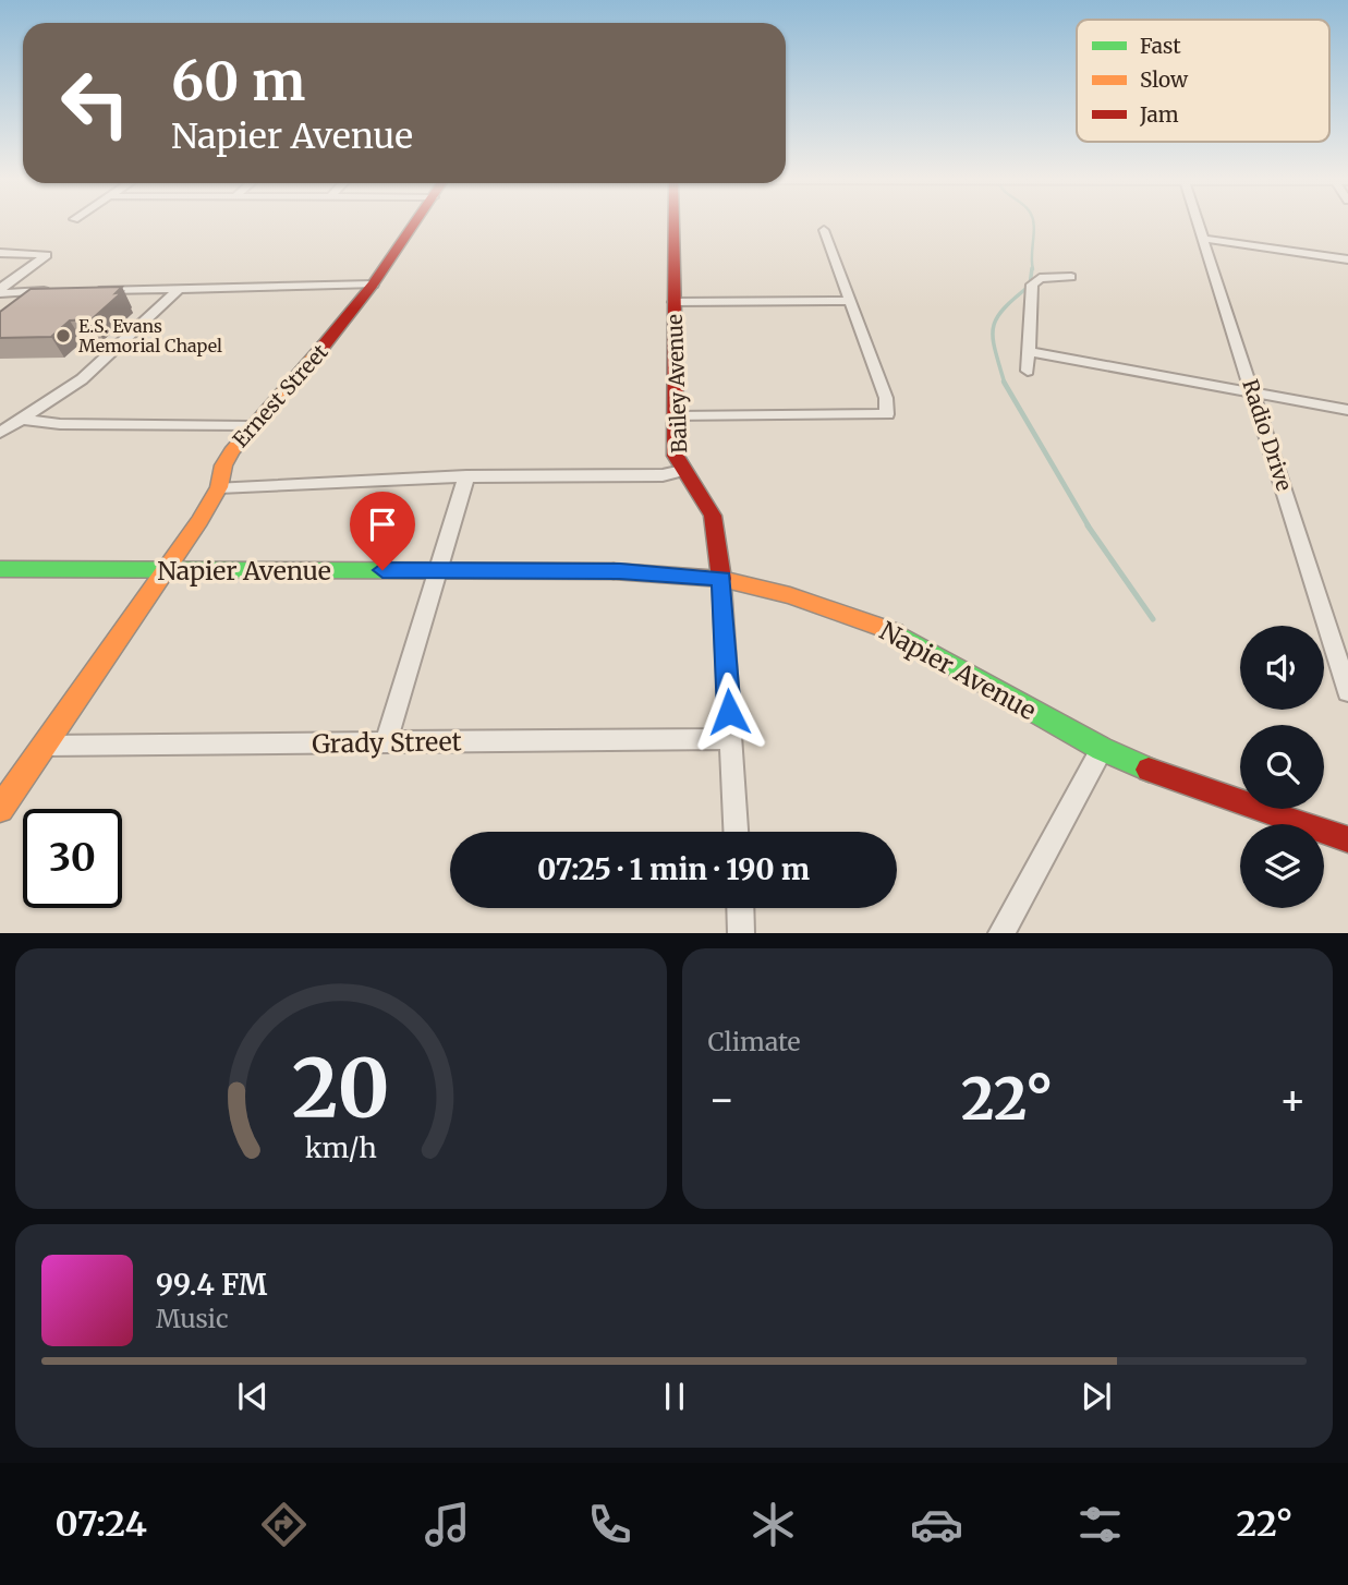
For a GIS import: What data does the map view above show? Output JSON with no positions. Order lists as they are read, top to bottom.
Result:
{
  "streets": {
    "street": [
      "Bailey Avenue",
      "Ernest Street",
      "Radio Drive",
      "Napier Avenue",
      "Grady Street"
    ]
  },
  "crossings": [
    ["Bailey Avenue", "Napier Avenue"],
    ["Ernest Street", "Napier Avenue"],
    ["Ernest Street", "Grady Street"]
  ],
  "places": ["E.S. Evans Memorial Chapel"],
  "legend": ["Fast", "Slow", "Jam"],
  "page": {
    "turn": ["60 m", "Napier Avenue"],
    "limit": "30",
    "trip": "07:25 · 1 min · 190 m",
    "tile": "Climate",
    "heat": ["−", "22°", "+"],
    "song": ["99.4 FM", "Music"],
    "tabs": ["07:24", "22°"],
    "gauge": ["20", "km/h"]
  }
}
